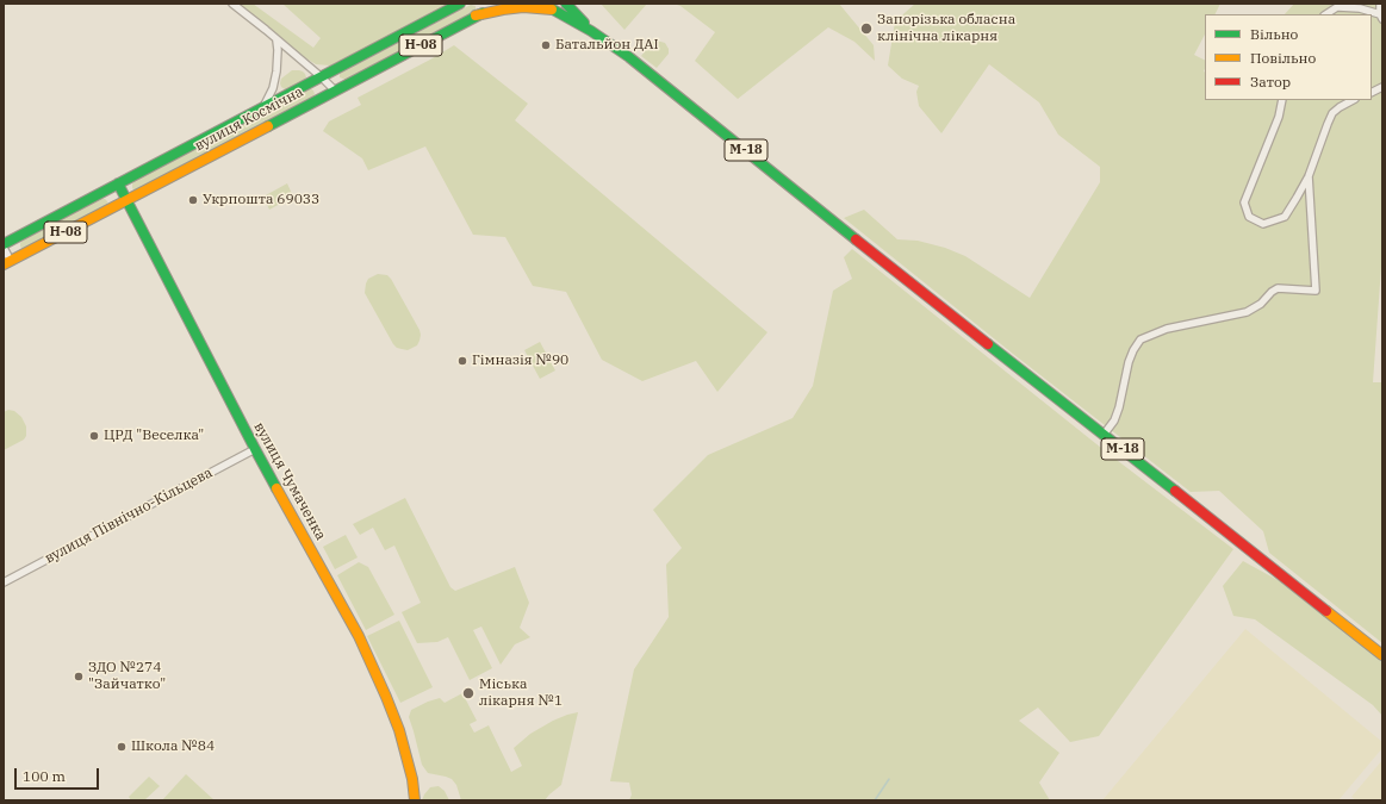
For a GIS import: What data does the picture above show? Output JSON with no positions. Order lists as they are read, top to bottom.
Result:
{
  "streets": {
    "main road": [
      "Н-08",
      "вулиця Космічна",
      "М-18",
      "вулиця Чумаченка"
    ],
    "street": ["вулиця Північно-Кільцева"]
  },
  "crossings": [
    ["вулиця Космічна", "вулиця Чумаченка"],
    ["вулиця Чумаченка", "вулиця Північно-Кільцева"]
  ],
  "places": [
    "Запорізька обласна клінічна лікарня",
    "Батальйон ДАI",
    "Укрпошта 69033",
    "Гімназія №90",
    "ЦРД \"Веселка\"",
    "ЗДО №274 \"Зайчатко\"",
    "Міська лікарня №1",
    "Школа №84"
  ],
  "legend": ["Вільно", "Повільно", "Затор"],
  "scale_bar": "100 m"
}
